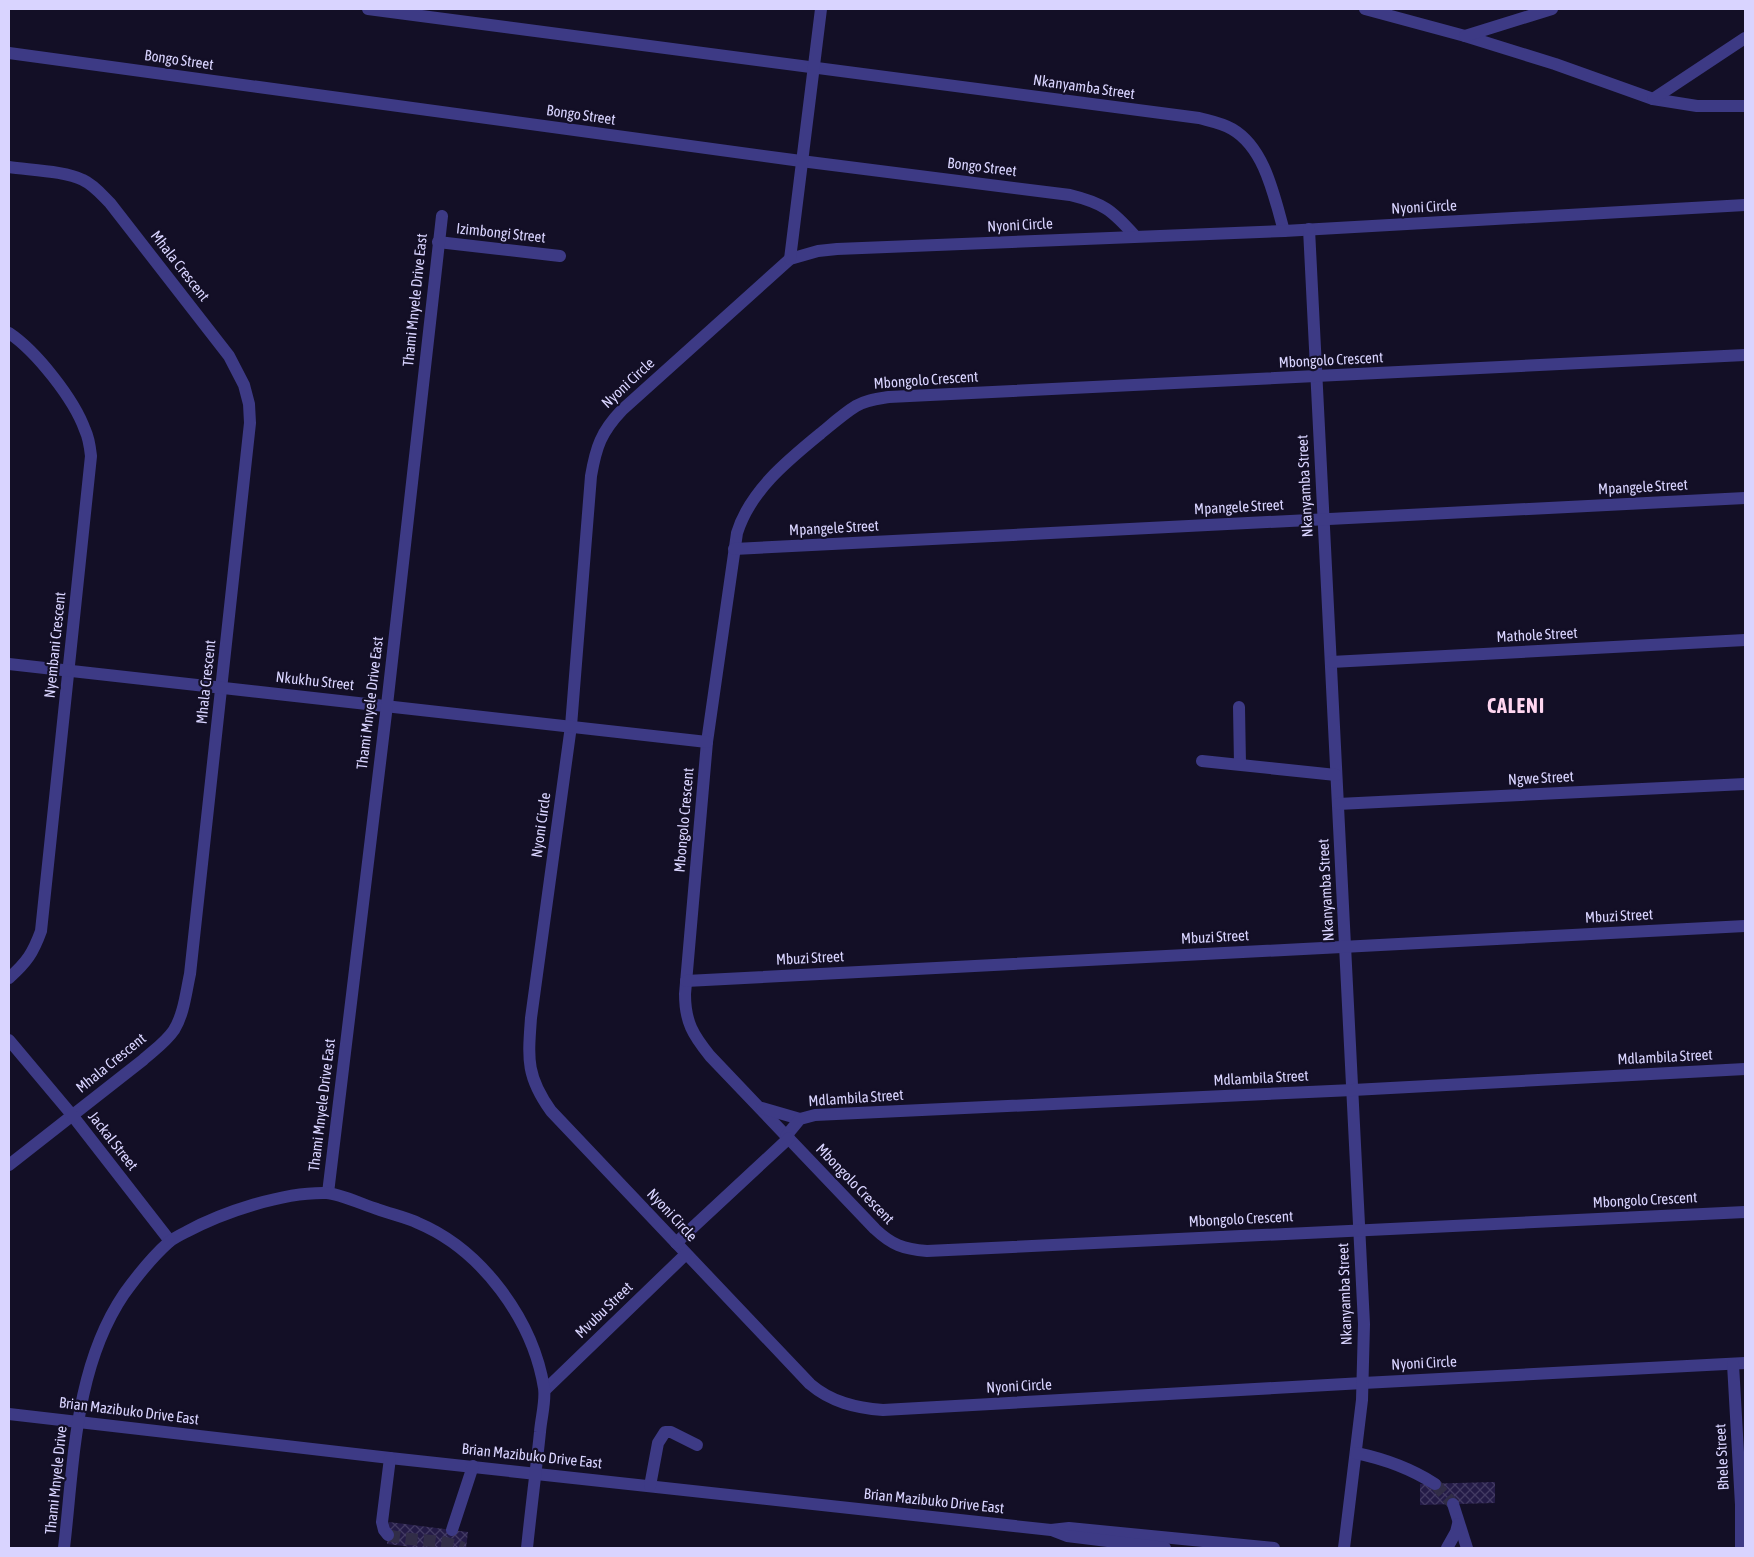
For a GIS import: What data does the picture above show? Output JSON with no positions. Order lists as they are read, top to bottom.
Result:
{
  "streets": {
    "street": [
      "Bongo Street",
      "Nkanyamba Street",
      "Nyoni Circle",
      "Izimbongi Street",
      "Mhala Crescent",
      "Thami Mnyele Drive East",
      "Mbongolo Crescent",
      "Mpangele Street",
      "Mathole Street",
      "Nyembani Crescent",
      "Nkukhu Street",
      "Ngwe Street",
      "Mbuzi Street",
      "Mdlambila Street",
      "Jackal Street",
      "Mvubu Street",
      "Brian Mazibuko Drive East",
      "Bhele Street",
      "Thami Mnyele Drive"
    ]
  },
  "crossings": [
    ["Bongo Street", "Nyoni Circle"],
    ["Nkanyamba Street", "Nyoni Circle"],
    ["Nkanyamba Street", "Mbongolo Crescent"],
    ["Nkanyamba Street", "Mpangele Street"],
    ["Nkanyamba Street", "Mathole Street"],
    ["Nkanyamba Street", "Ngwe Street"],
    ["Nkanyamba Street", "Mbuzi Street"],
    ["Nkanyamba Street", "Mdlambila Street"],
    ["Nyoni Circle", "Nkukhu Street"],
    ["Nyoni Circle", "Mvubu Street"],
    ["Nyoni Circle", "Bhele Street"],
    ["Izimbongi Street", "Thami Mnyele Drive East"],
    ["Mhala Crescent", "Nkukhu Street"],
    ["Mhala Crescent", "Jackal Street"],
    ["Thami Mnyele Drive East", "Nkukhu Street"],
    ["Thami Mnyele Drive East", "Thami Mnyele Drive"],
    ["Mbongolo Crescent", "Mpangele Street"],
    ["Mbongolo Crescent", "Nkukhu Street"],
    ["Mbongolo Crescent", "Mbuzi Street"],
    ["Mbongolo Crescent", "Mdlambila Street"],
    ["Nyembani Crescent", "Nkukhu Street"],
    ["Jackal Street", "Thami Mnyele Drive"],
    ["Mvubu Street", "Thami Mnyele Drive"],
    ["Brian Mazibuko Drive East", "Thami Mnyele Drive"]
  ],
  "districts": ["CALENI"]
}
